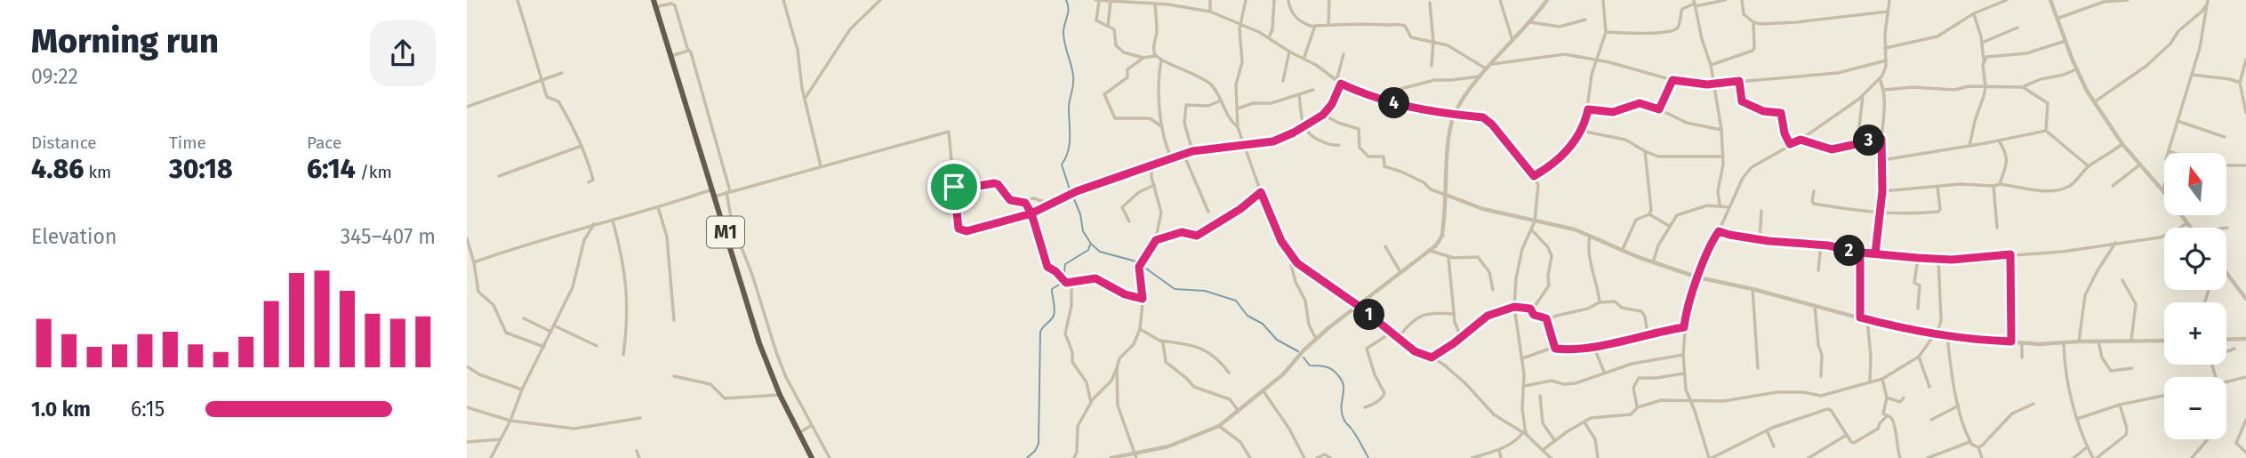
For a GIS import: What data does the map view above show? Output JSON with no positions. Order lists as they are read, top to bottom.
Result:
{
  "streets": {
    "highway": ["M1"]
  },
  "north": "top",
  "page": {
    "heading": ["Morning run", "09:22"],
    "pins": [
      "4",
      "3",
      "2",
      "1"
    ],
    "stats": [
      ["Distance", "4.86 km"],
      ["Time", "30:18"],
      ["Pace", "6:14 /km"]
    ],
    "map_buttons": ["+", "−"],
    "chart": ["Elevation", "345–407 m"],
    "list": [
      {
        "name": "1.0 km",
        "note": "6:15"
      }
    ]
  }
}
